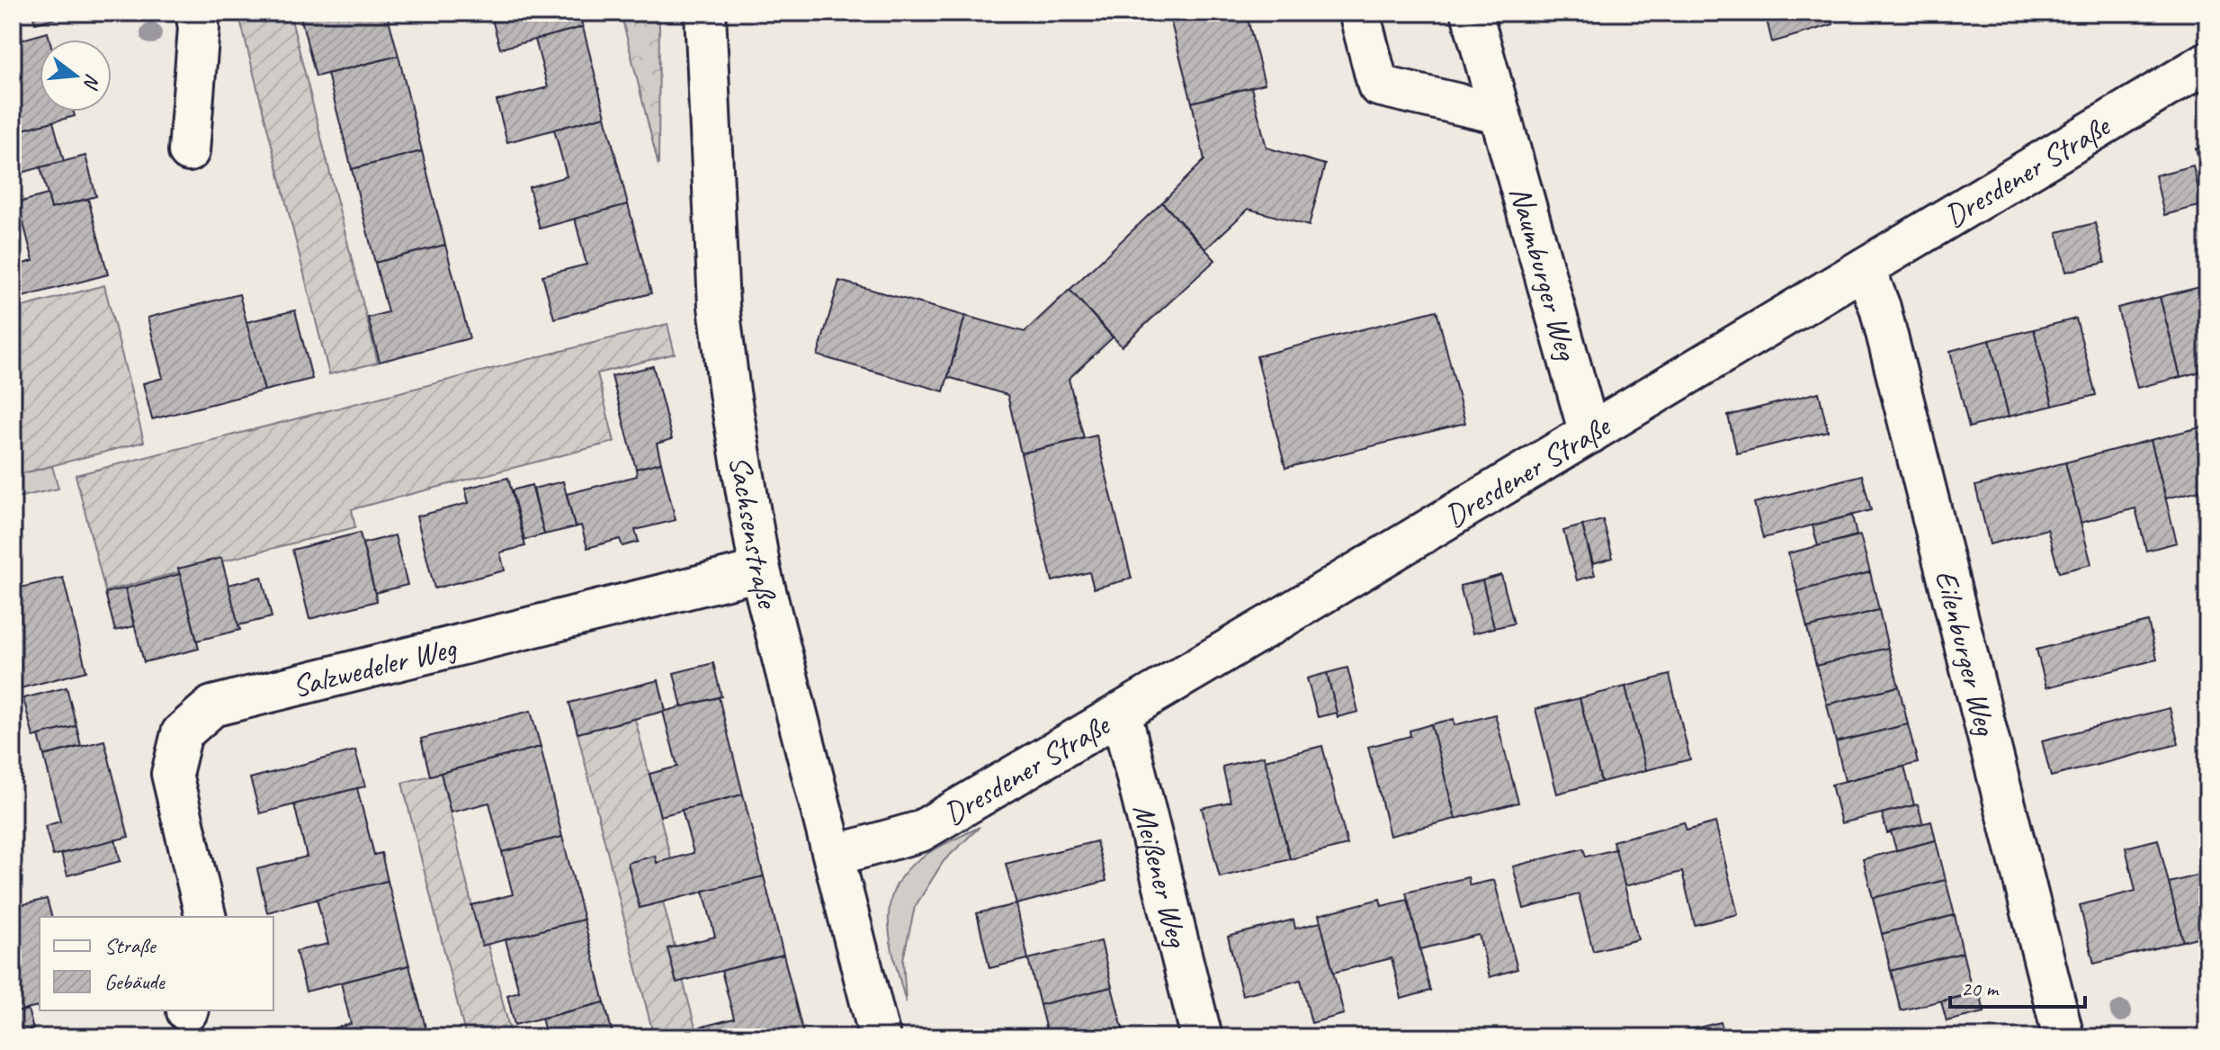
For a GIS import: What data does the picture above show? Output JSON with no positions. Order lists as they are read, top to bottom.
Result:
{
  "streets": {
    "street": [
      "Dresdener Straße",
      "Naumburger Weg",
      "Sachsenstraße",
      "Eilenburger Weg",
      "Salzwedeler Weg",
      "Meißener Weg"
    ]
  },
  "crossings": [
    ["Dresdener Straße", "Naumburger Weg"],
    ["Dresdener Straße", "Sachsenstraße"],
    ["Dresdener Straße", "Eilenburger Weg"],
    ["Dresdener Straße", "Meißener Weg"],
    ["Sachsenstraße", "Salzwedeler Weg"]
  ],
  "legend": ["Straße", "Gebäude"],
  "scale_bar": "20 m",
  "north": "right"
}
